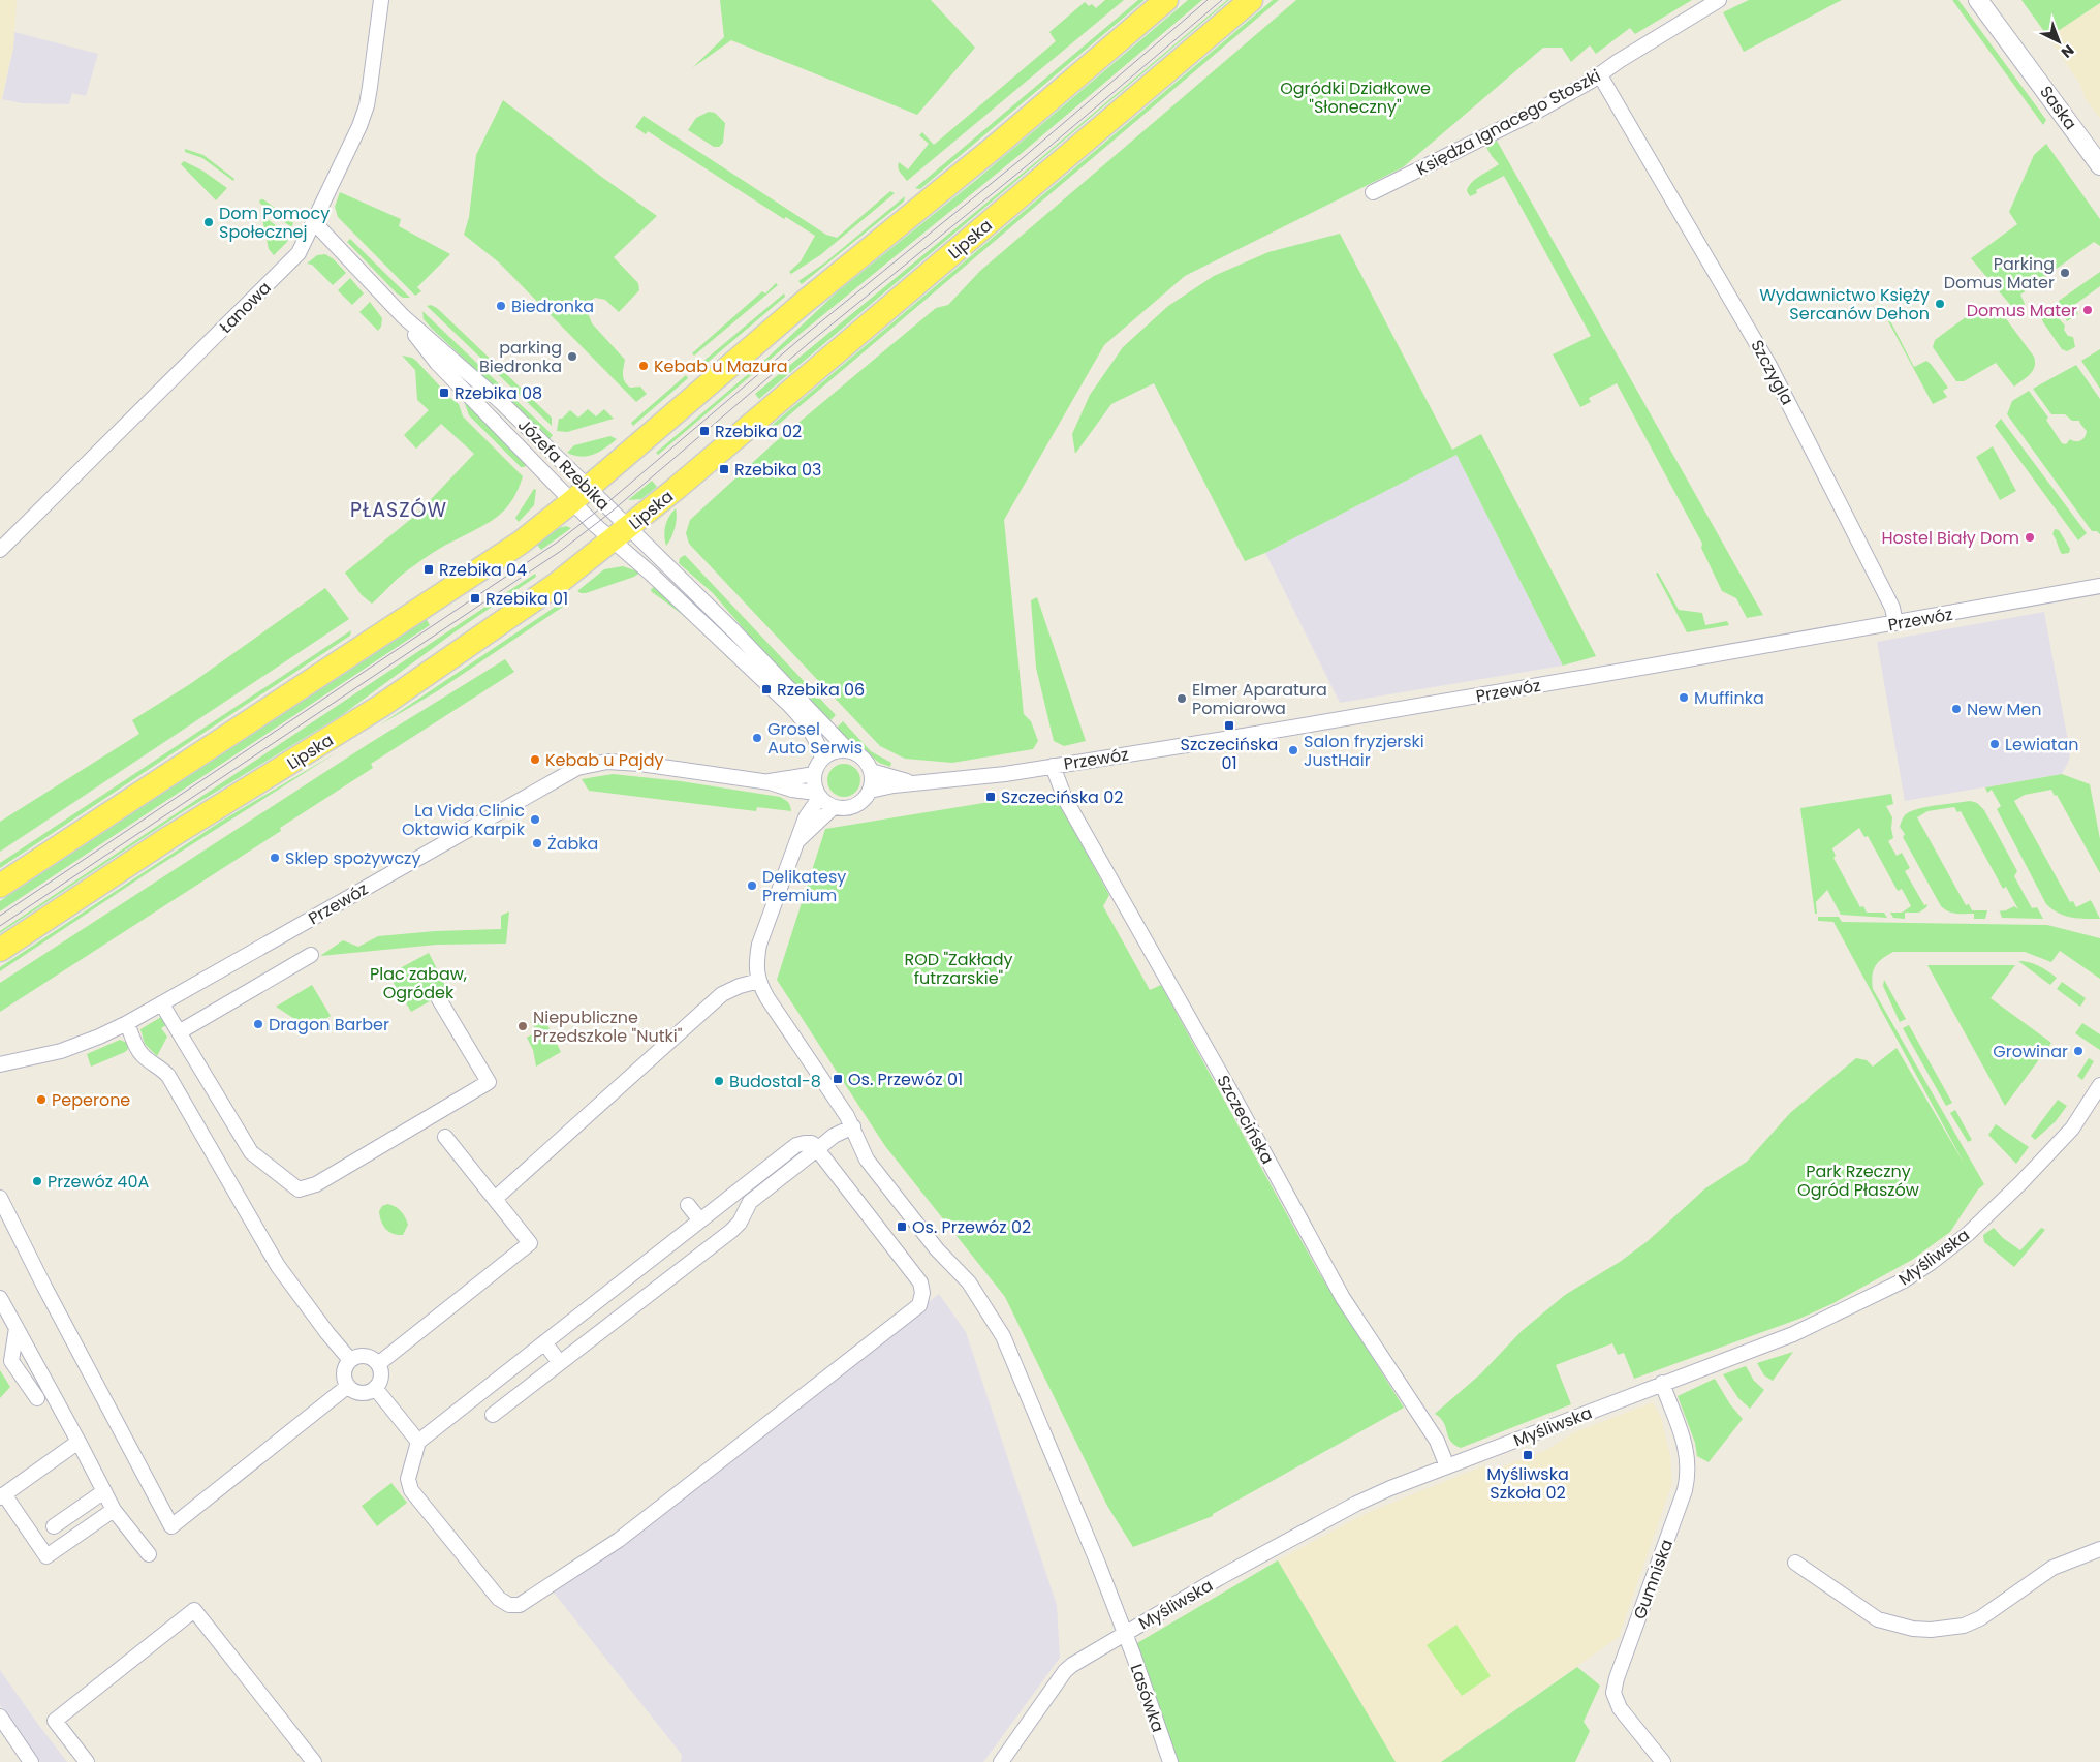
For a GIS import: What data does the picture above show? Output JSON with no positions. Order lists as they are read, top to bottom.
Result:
{
  "streets": {
    "main road": ["Lipska"],
    "street": [
      "Saska",
      "Księdza Ignacego Stoszki",
      "Łanowa",
      "Szczygla",
      "Józefa Rzebika",
      "Przewóz",
      "Szczecińska",
      "Myśliwska",
      "Gumniska",
      "Lasówka"
    ]
  },
  "crossings": [
    ["Księdza Ignacego Stoszki", "Szczygla"],
    ["Lipska", "Józefa Rzebika"],
    ["Łanowa", "Józefa Rzebika"],
    ["Szczygla", "Przewóz"],
    ["Józefa Rzebika", "Przewóz"],
    ["Przewóz", "Szczecińska"],
    ["Szczecińska", "Myśliwska"],
    ["Myśliwska", "Gumniska"],
    ["Myśliwska", "Lasówka"]
  ],
  "districts": ["PŁASZÓW"],
  "parks": [
    "Ogródki Działkowe \"Słoneczny\"",
    "ROD \"Zakłady futrzarskie\"",
    "Plac zabaw, Ogródek",
    "Park Rzeczny Ogród Płaszów"
  ],
  "places": {
    "other": [
      "Dom Pomocy Społecznej",
      "Parking Domus Mater",
      "Wydawnictwo Księży Sercanów Dehon",
      "Biedronka",
      "Domus Mater",
      "parking Biedronka",
      "Kebab u Mazura",
      "Hostel Biały Dom",
      "Muffinka",
      "Elmer Aparatura Pomiarowa",
      "New Men",
      "Grosel Auto Serwis",
      "Lewiatan",
      "Salon fryzjerski JustHair",
      "Kebab u Pajdy",
      "La Vida Clinic Oktawia Karpik",
      "Żabka",
      "Sklep spożywczy",
      "Delikatesy Premium",
      "Dragon Barber",
      "Niepubliczne Przedszkole \"Nutki\"",
      "Growinar",
      "Budostal-8",
      "Peperone",
      "Przewóz 40A"
    ],
    "transit": [
      "Rzebika 08",
      "Rzebika 02",
      "Rzebika 03",
      "Rzebika 04",
      "Rzebika 01",
      "Rzebika 06",
      "Szczecińska 01",
      "Szczecińska 02",
      "Os. Przewóz 01",
      "Os. Przewóz 02",
      "Myśliwska Szkoła 02"
    ]
  },
  "north": "bottom right"
}
